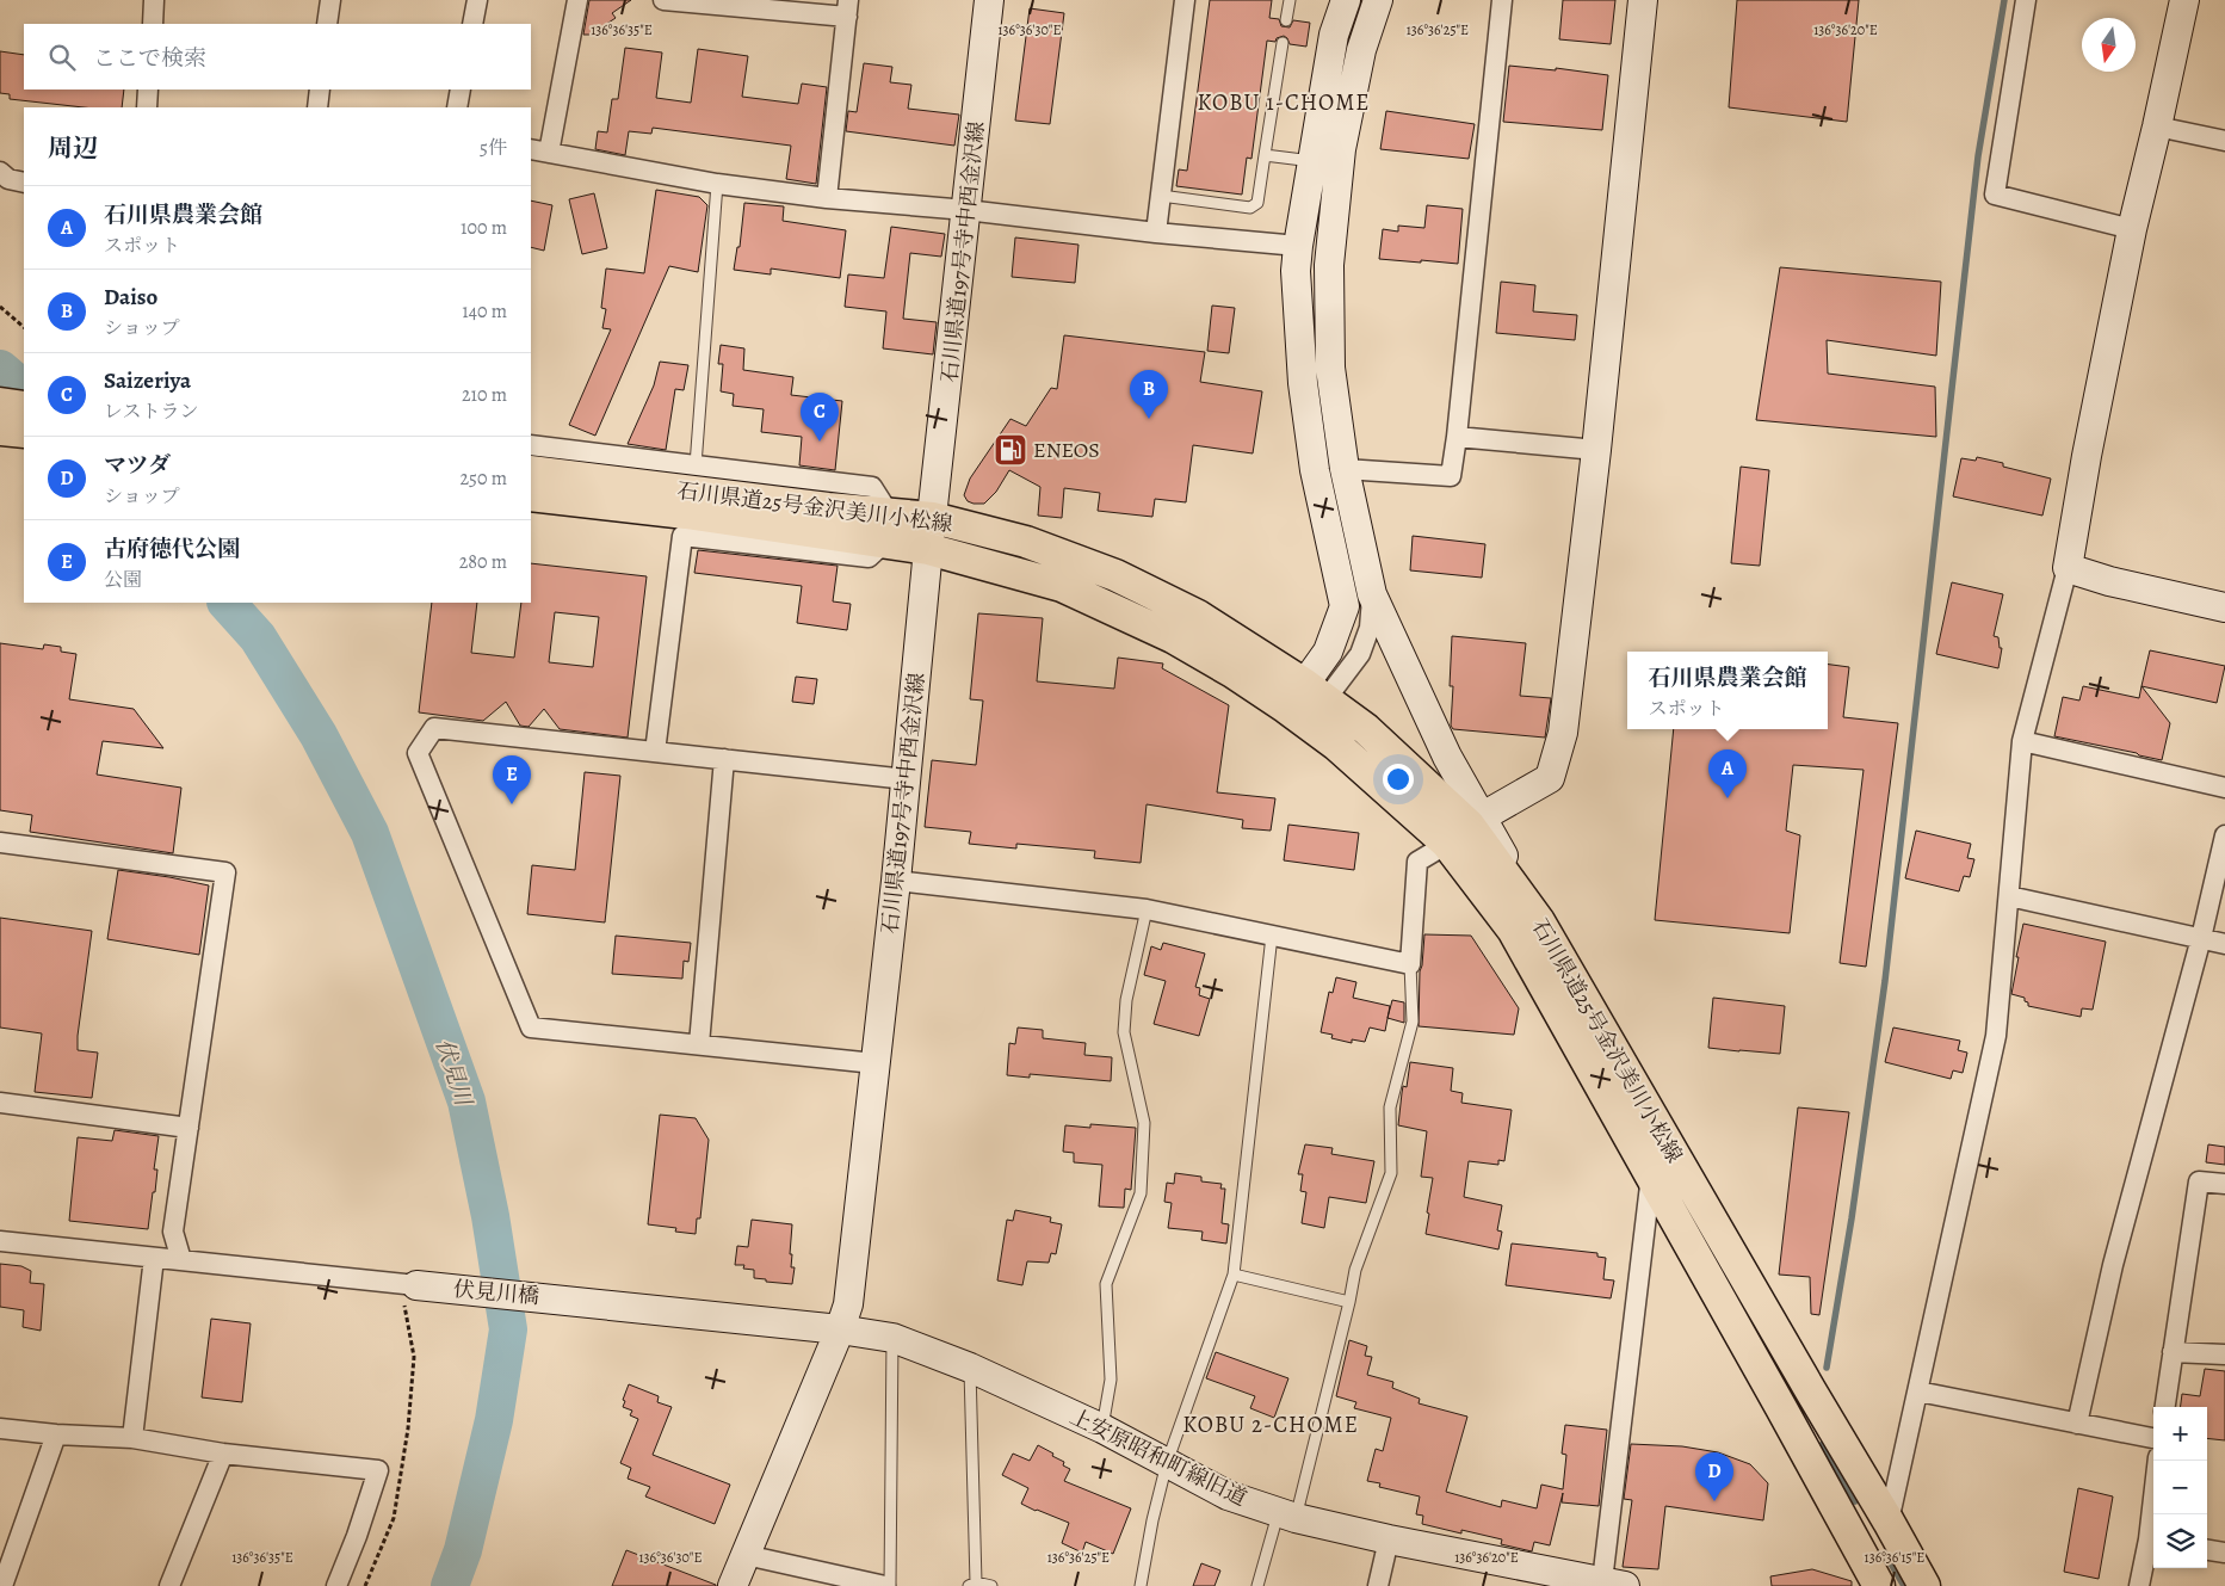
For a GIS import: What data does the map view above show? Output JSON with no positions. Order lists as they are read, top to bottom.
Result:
{
  "streets": {
    "main road": ["石川県道25号金沢美川小松線"],
    "street": ["石川県道197号寺中西金沢線", "伏見川橋", "上安原昭和町線旧道"]
  },
  "crossings": [
    ["石川県道197号寺中西金沢線", "石川県道25号金沢美川小松線"],
    ["石川県道197号寺中西金沢線", "伏見川橋"],
    ["石川県道197号寺中西金沢線", "上安原昭和町線旧道"],
    ["伏見川橋", "上安原昭和町線旧道"]
  ],
  "districts": ["KOBU 1-CHOME", "KOBU 2-CHOME"],
  "water": ["伏見川"],
  "places": {
    "fuel station": ["ENEOS"]
  },
  "north": "bottom",
  "page": {
    "search": "ここで検索",
    "heading": ["周辺", "5件"],
    "list": [
      {
        "mark": "A",
        "name": "石川県農業会館",
        "note": "スポット",
        "value": "100 m"
      },
      {
        "mark": "B",
        "name": "Daiso",
        "note": "ショップ",
        "value": "140 m"
      },
      {
        "mark": "C",
        "name": "Saizeriya",
        "note": "レストラン",
        "value": "210 m"
      },
      {
        "mark": "D",
        "name": "マツダ",
        "note": "ショップ",
        "value": "250 m"
      },
      {
        "mark": "E",
        "name": "古府徳代公園",
        "note": "公園",
        "value": "280 m"
      }
    ],
    "pins": [
      "B",
      "C",
      "A",
      "E",
      "D"
    ],
    "popup": ["石川県農業会館", "スポット"],
    "map_buttons": ["+", "−"]
  },
  "coordinates": [
    "136°36'35\"E",
    "136°36'30\"E",
    "136°36'25\"E",
    "136°36'20\"E",
    "136°36'15\"E"
  ]
}
